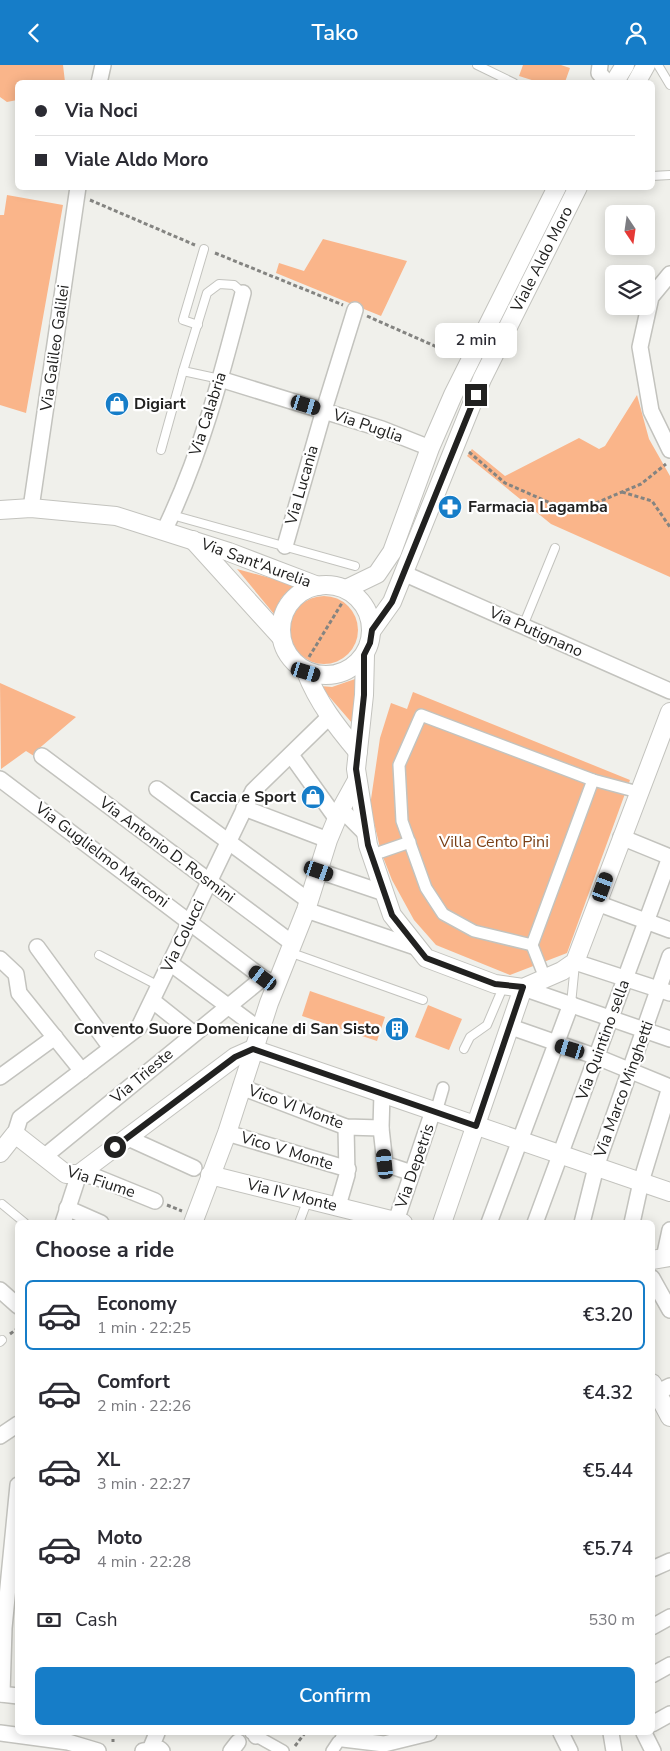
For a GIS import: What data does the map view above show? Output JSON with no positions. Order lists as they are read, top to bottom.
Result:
{
  "streets": {
    "street": [
      "Viale Aldo Moro",
      "Via Galileo Galilei",
      "Via Calabria",
      "Via Puglia",
      "Via Lucania",
      "Via Sant'Aurelia",
      "Via Putignano",
      "Via Antonio D. Rosmini",
      "Via Guglielmo Marconi",
      "Via Colucci",
      "Via Quintino sella",
      "Via Trieste",
      "Via Marco Minghetti",
      "Vico VI Monte",
      "Vico V Monte",
      "Via Depetris",
      "Via Fiume",
      "Via IV Monte"
    ]
  },
  "crossings": [
    ["Viale Aldo Moro", "Via Puglia"],
    ["Viale Aldo Moro", "Via Sant'Aurelia"],
    ["Viale Aldo Moro", "Via Putignano"],
    ["Via Galileo Galilei", "Via Sant'Aurelia"],
    ["Via Calabria", "Via Puglia"],
    ["Via Calabria", "Via Sant'Aurelia"],
    ["Via Puglia", "Via Lucania"],
    ["Via Sant'Aurelia", "Via Colucci"],
    ["Via Antonio D. Rosmini", "Via Colucci"],
    ["Via Guglielmo Marconi", "Via Colucci"],
    ["Via Guglielmo Marconi", "Via Trieste"],
    ["Via Colucci", "Via Fiume"],
    ["Via Trieste", "Via Fiume"]
  ],
  "parks": ["Villa Cento Pini"],
  "places": {
    "shop": ["Digiart", "Caccia e Sport"],
    "pharmacy": ["Farmacia Lagamba"],
    "building": ["Convento Suore Domenicane di San Sisto"]
  },
  "north": "bottom",
  "page": {
    "header": "Tako",
    "banner": ["Via Noci", "Viale Aldo Moro"],
    "bubble": "2 min",
    "heading": "Choose a ride",
    "list": [
      {
        "name": "Economy",
        "note": "1 min · 22:25",
        "value": "€3.20"
      },
      {
        "name": "Comfort",
        "note": "2 min · 22:26",
        "value": "€4.32"
      },
      {
        "name": "XL",
        "note": "3 min · 22:27",
        "value": "€5.44"
      },
      {
        "name": "Moto",
        "note": "4 min · 22:28",
        "value": "€5.74"
      }
    ],
    "pay": ["Cash", "530 m"],
    "buttons": "Confirm"
  }
}
